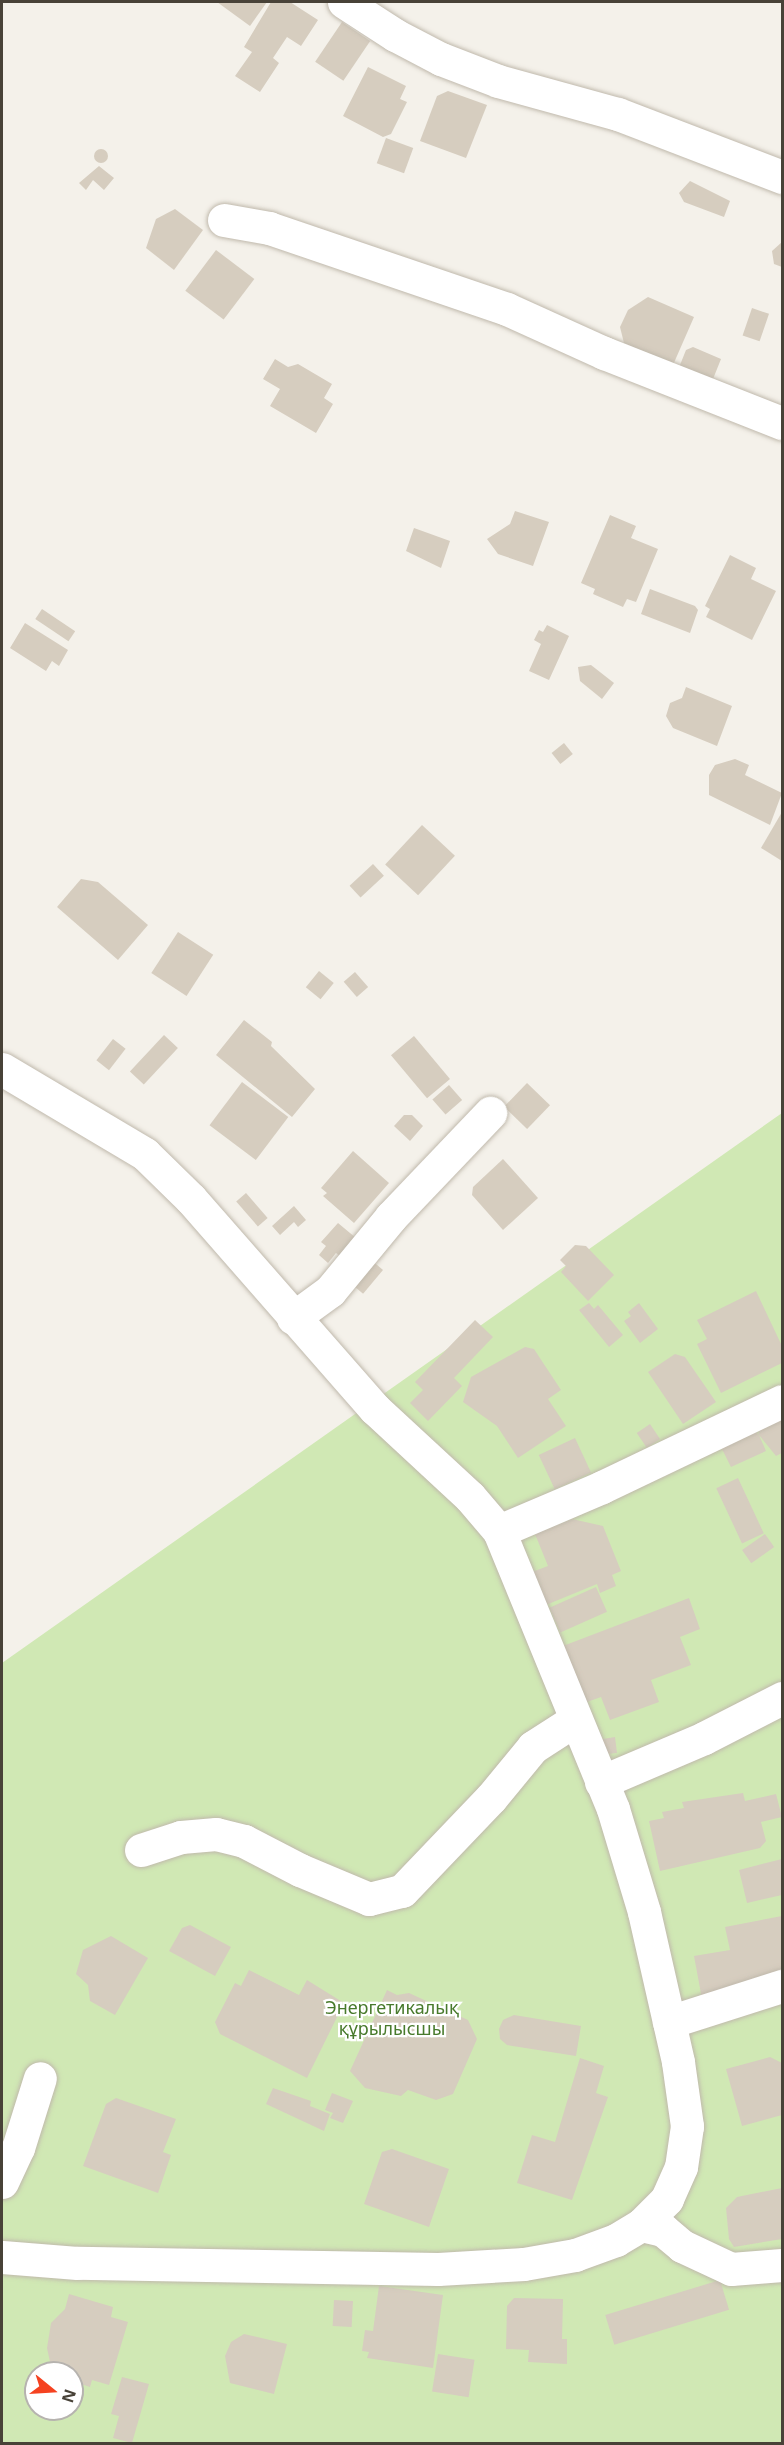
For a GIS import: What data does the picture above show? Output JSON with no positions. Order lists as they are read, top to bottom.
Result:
{
  "parks": ["Энергетикалық құрылысшы"],
  "north": "right"
}
